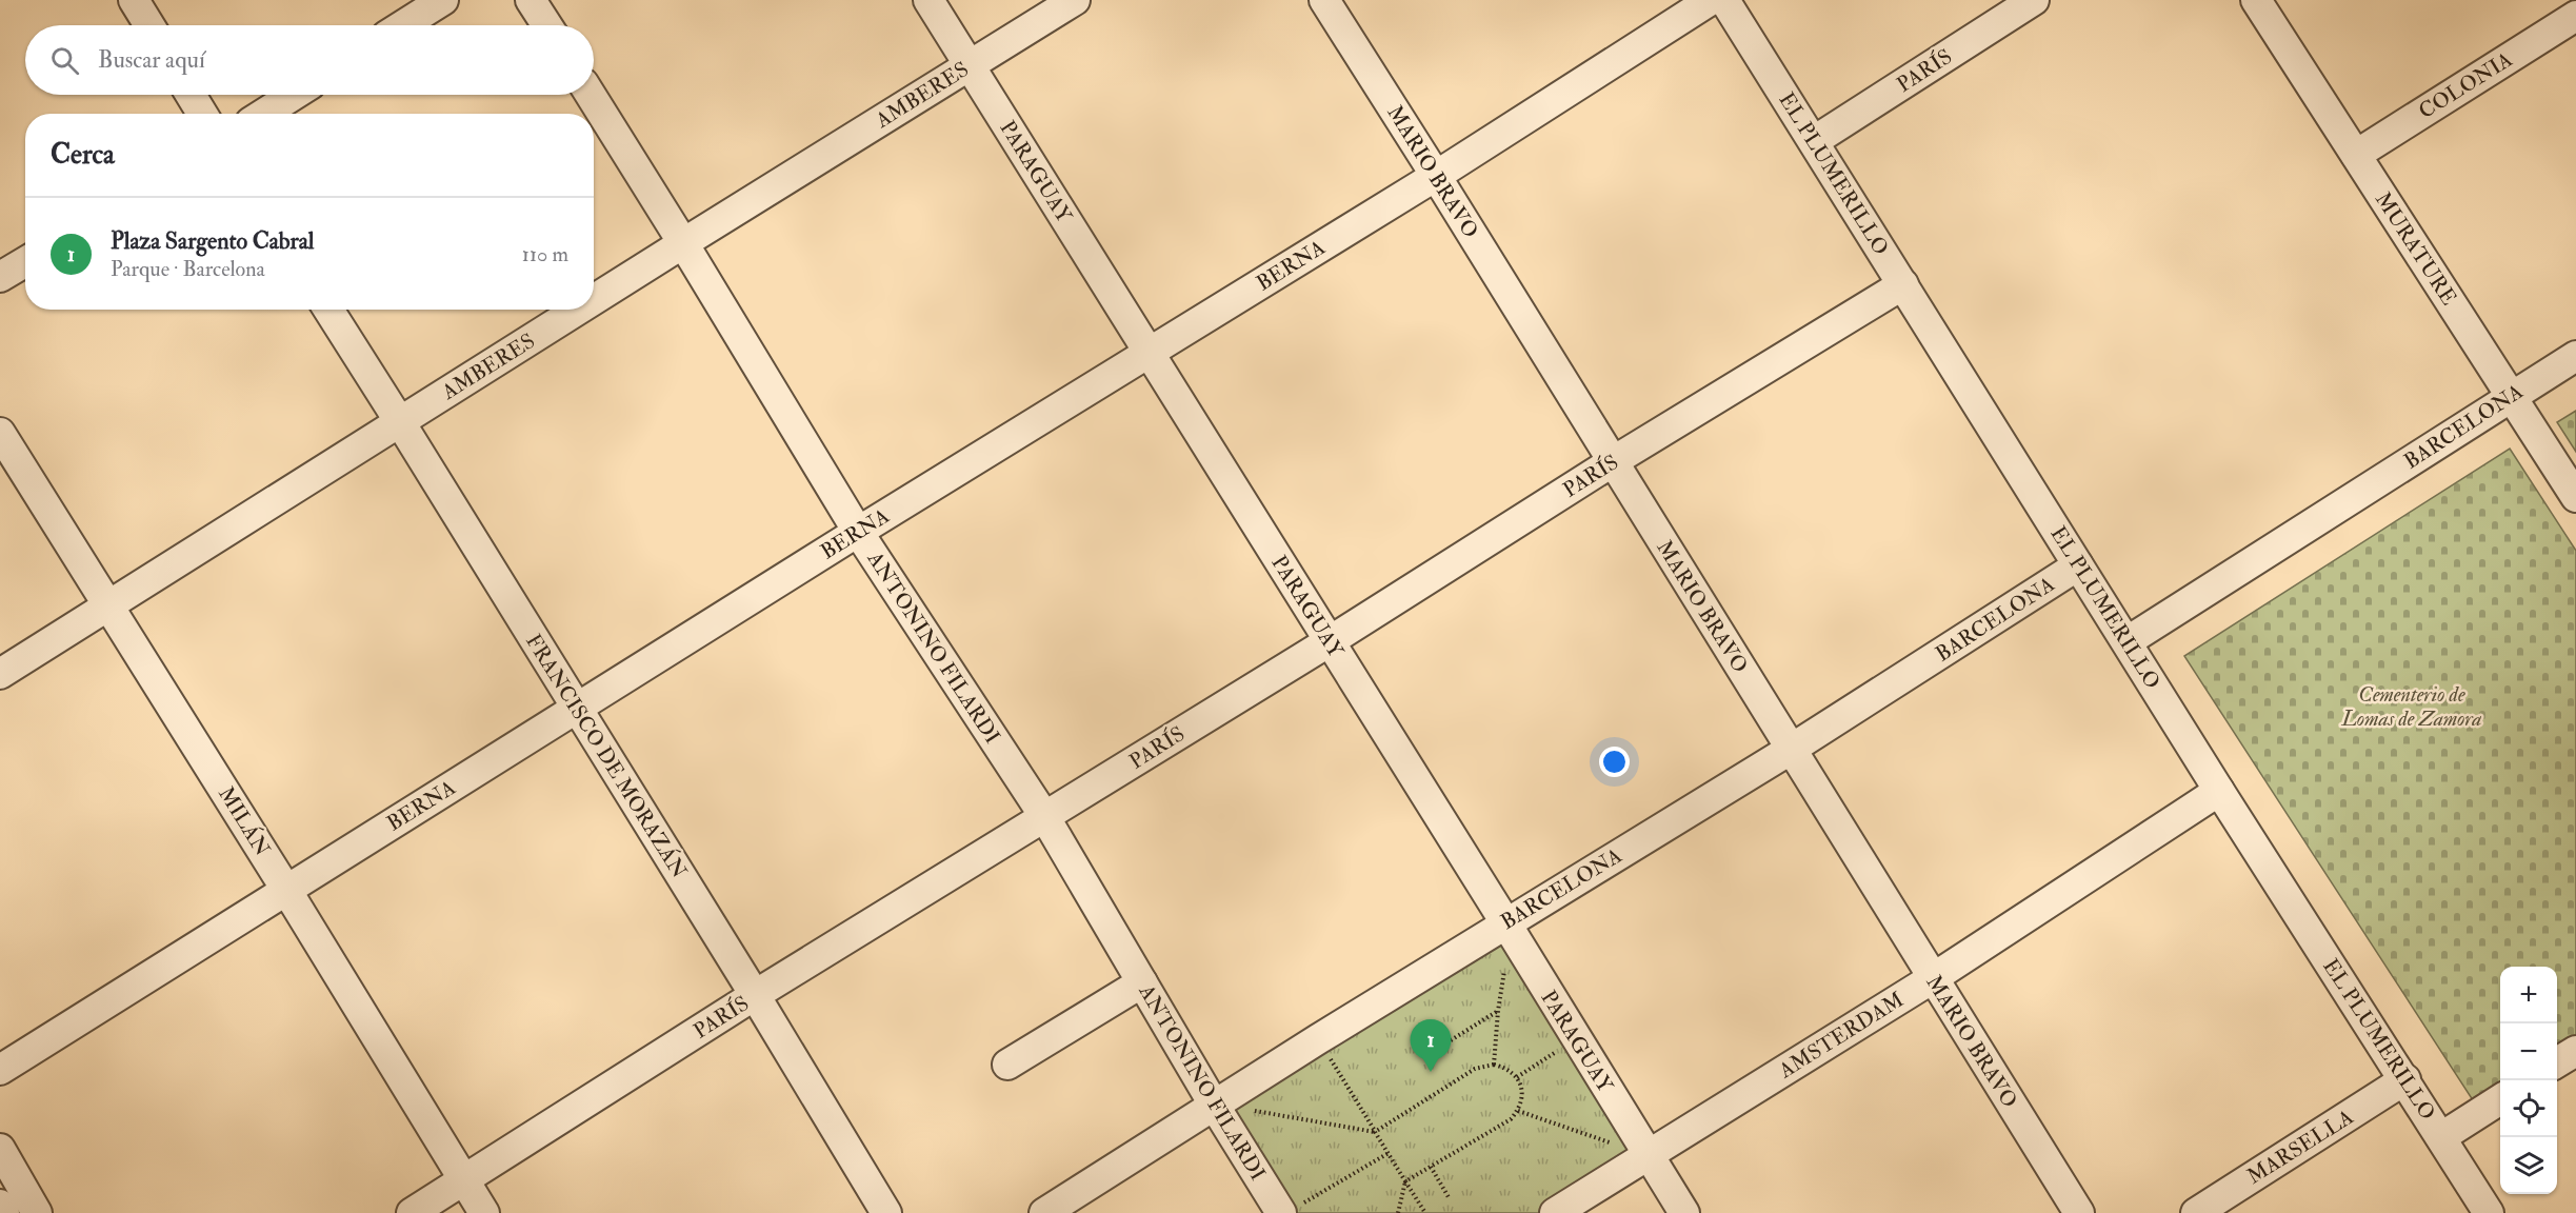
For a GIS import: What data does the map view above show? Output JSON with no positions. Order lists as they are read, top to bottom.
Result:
{
  "streets": {
    "street": [
      "PARÍS",
      "COLONIA",
      "AMBERES",
      "PARAGUAY",
      "MARIO BRAVO",
      "EL PLUMERILLO",
      "MURATURE",
      "BERNA",
      "BARCELONA",
      "ANTONINO FILARDI",
      "FRANCISCO DE MORAZÁN",
      "MILÁN",
      "AMSTERDAM",
      "MARSELLA"
    ]
  },
  "crossings": [
    ["PARÍS", "PARAGUAY"],
    ["PARÍS", "MARIO BRAVO"],
    ["PARÍS", "EL PLUMERILLO"],
    ["PARÍS", "ANTONINO FILARDI"],
    ["PARÍS", "FRANCISCO DE MORAZÁN"],
    ["PARÍS", "MILÁN"],
    ["COLONIA", "MURATURE"],
    ["AMBERES", "PARAGUAY"],
    ["AMBERES", "ANTONINO FILARDI"],
    ["AMBERES", "FRANCISCO DE MORAZÁN"],
    ["AMBERES", "MILÁN"],
    ["PARAGUAY", "BERNA"],
    ["PARAGUAY", "BARCELONA"],
    ["PARAGUAY", "AMSTERDAM"],
    ["MARIO BRAVO", "BERNA"],
    ["MARIO BRAVO", "BARCELONA"],
    ["MARIO BRAVO", "AMSTERDAM"],
    ["EL PLUMERILLO", "BARCELONA"],
    ["EL PLUMERILLO", "AMSTERDAM"],
    ["EL PLUMERILLO", "MARSELLA"],
    ["MURATURE", "BARCELONA"],
    ["BERNA", "ANTONINO FILARDI"],
    ["BERNA", "FRANCISCO DE MORAZÁN"],
    ["BERNA", "MILÁN"],
    ["BARCELONA", "ANTONINO FILARDI"]
  ],
  "parks": ["Cementerio de Lomas de Zamora"],
  "page": {
    "search": "Buscar aquí",
    "heading": "Cerca",
    "list": [
      {
        "mark": "1",
        "name": "Plaza Sargento Cabral",
        "note": "Parque · Barcelona",
        "value": "110 m"
      }
    ],
    "map_buttons": ["+", "−"],
    "pins": "1"
  }
}
